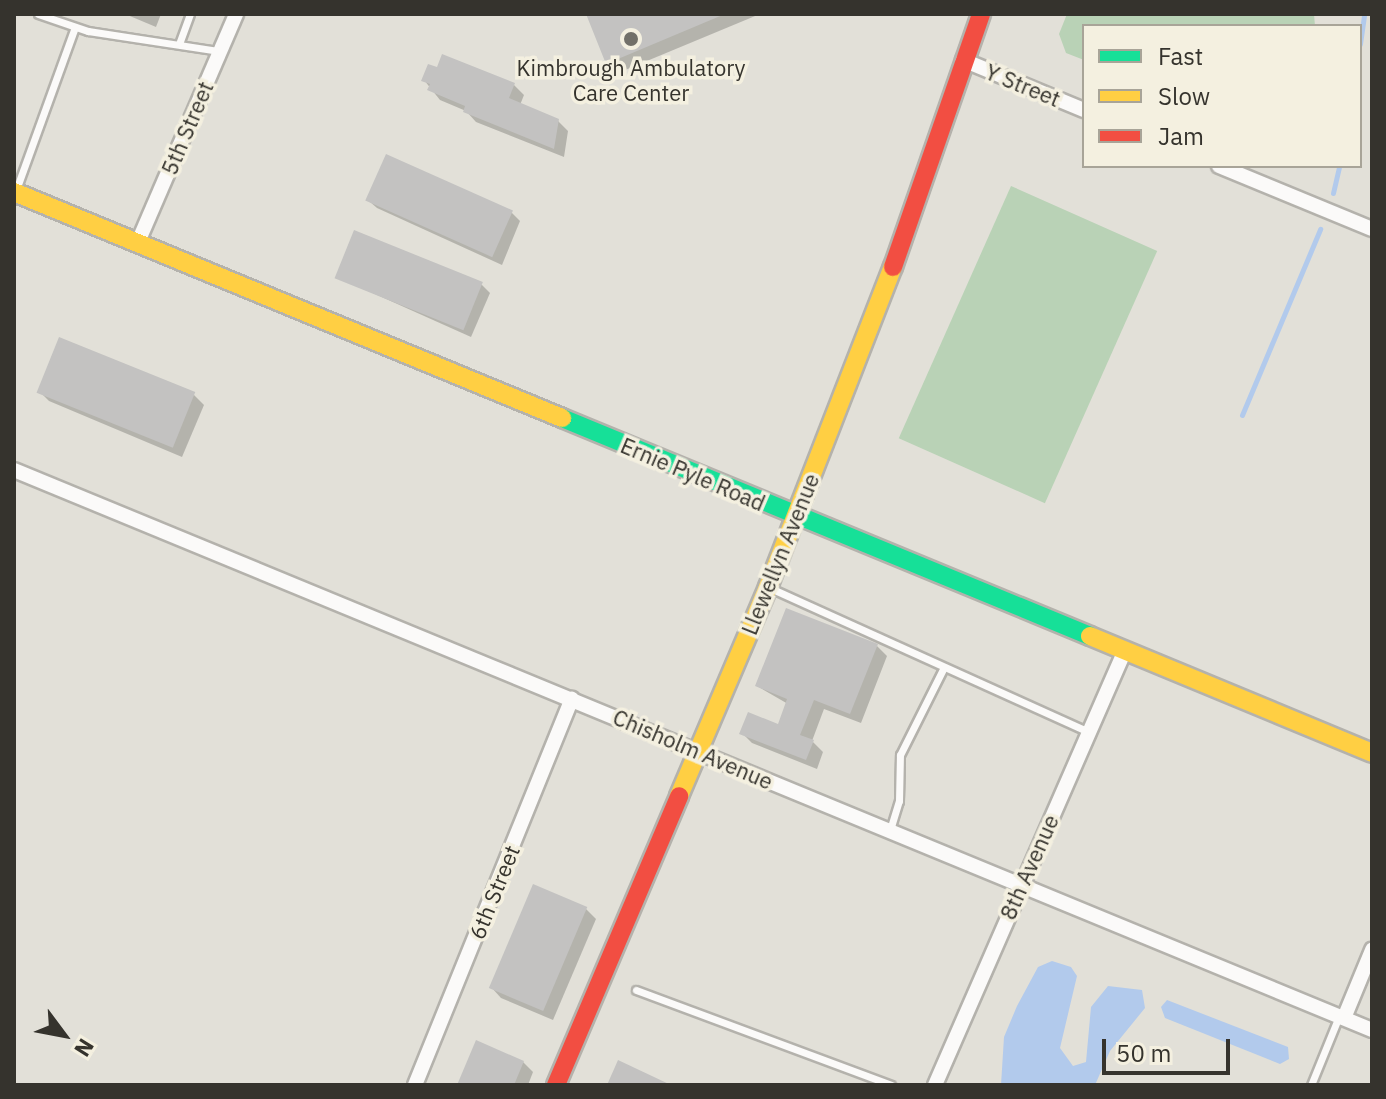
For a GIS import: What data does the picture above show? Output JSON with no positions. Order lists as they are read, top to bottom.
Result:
{
  "streets": {
    "street": [
      "Y Street",
      "5th Street",
      "Ernie Pyle Road",
      "Llewellyn Avenue",
      "Chisholm Avenue",
      "8th Avenue",
      "6th Street"
    ]
  },
  "crossings": [
    ["Y Street", "Llewellyn Avenue"],
    ["5th Street", "Ernie Pyle Road"],
    ["Ernie Pyle Road", "Llewellyn Avenue"],
    ["Ernie Pyle Road", "8th Avenue"],
    ["Llewellyn Avenue", "Chisholm Avenue"],
    ["Chisholm Avenue", "8th Avenue"],
    ["Chisholm Avenue", "6th Street"]
  ],
  "places": ["Kimbrough Ambulatory Care Center"],
  "legend": ["Fast", "Slow", "Jam"],
  "scale_bar": "50 m",
  "north": "bottom right"
}
